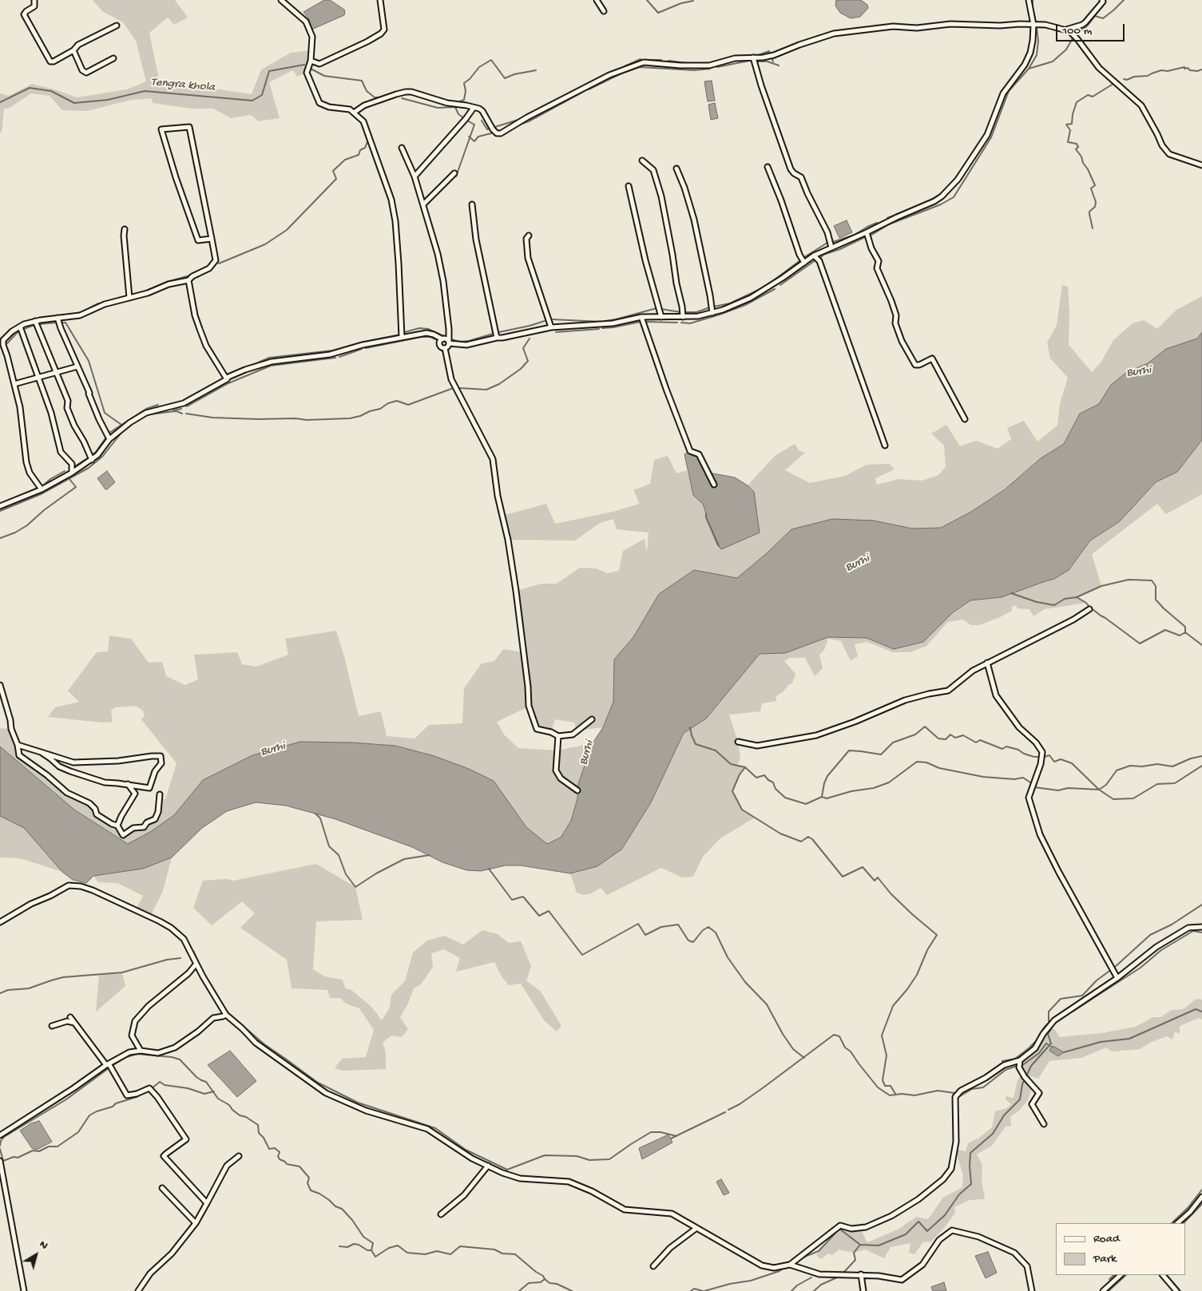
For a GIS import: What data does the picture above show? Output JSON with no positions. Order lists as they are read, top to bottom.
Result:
{
  "water": ["Tengra khola", "Burhi"],
  "legend": ["Road", "Park"],
  "scale_bar": "100 m",
  "north": "top right"
}
